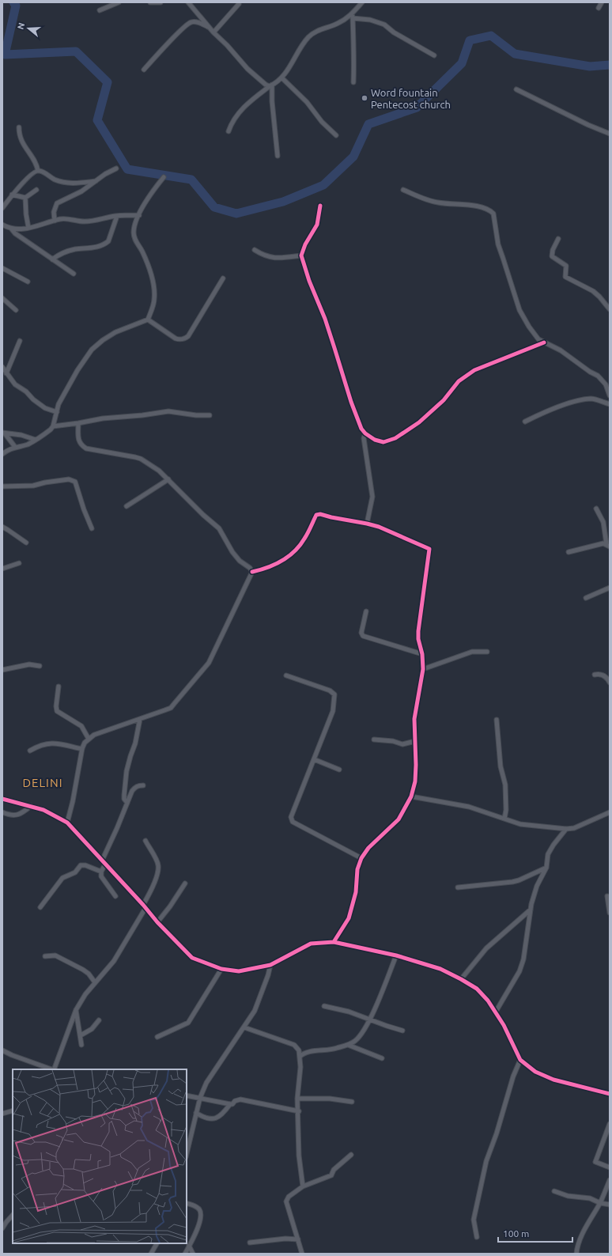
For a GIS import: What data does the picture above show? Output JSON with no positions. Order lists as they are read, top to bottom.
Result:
{
  "districts": ["DELINI"],
  "places": ["Word fountain Pentecost church"],
  "scale_bar": "100 m",
  "north": "left"
}
